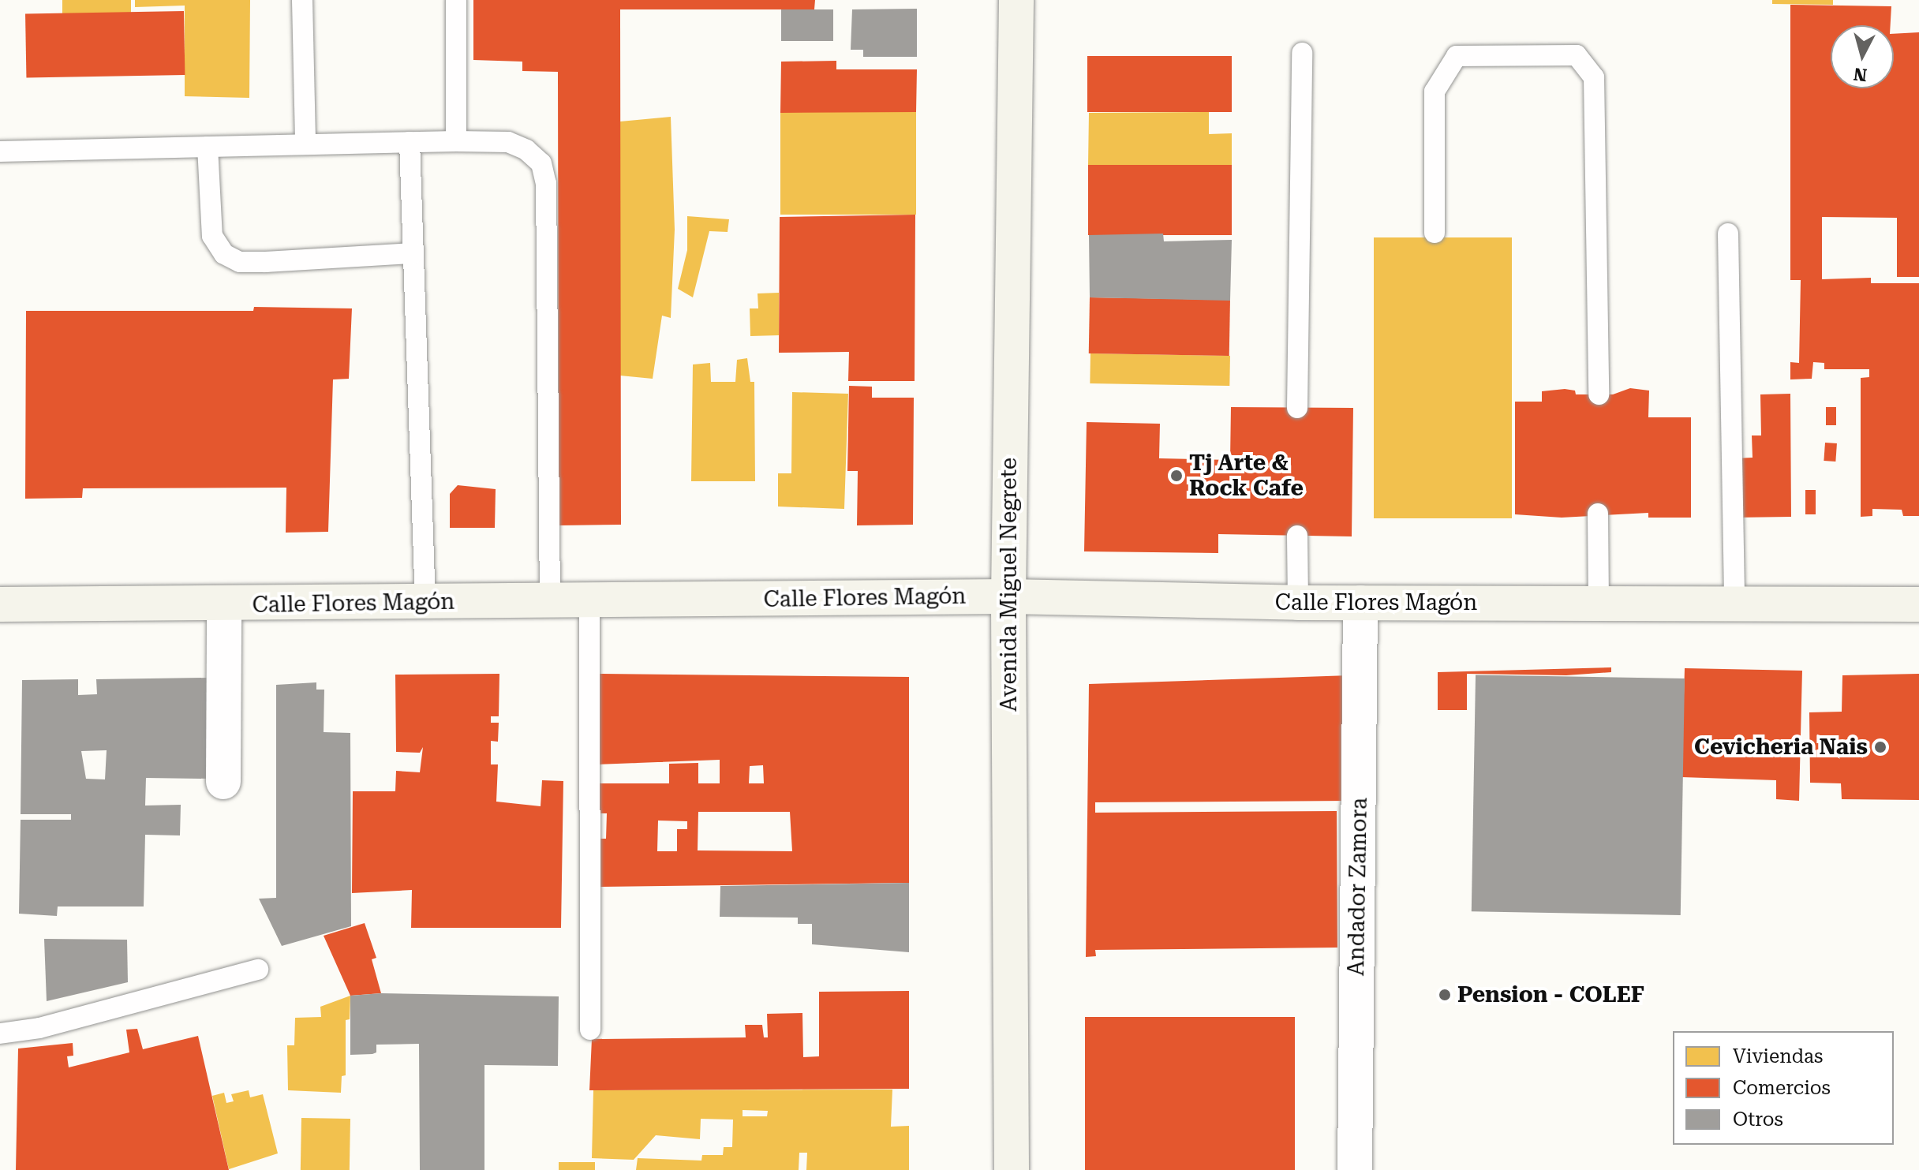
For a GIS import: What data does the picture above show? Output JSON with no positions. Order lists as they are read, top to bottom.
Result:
{
  "streets": {
    "street": ["Avenida Miguel Negrete", "Calle Flores Magón", "Andador Zamora"]
  },
  "crossings": [
    ["Avenida Miguel Negrete", "Calle Flores Magón"],
    ["Calle Flores Magón", "Andador Zamora"]
  ],
  "places": ["Tj Arte & Rock Cafe", "Cevicheria Nais", "Pension - COLEF"],
  "legend": ["Viviendas", "Comercios", "Otros"],
  "north": "bottom"
}
